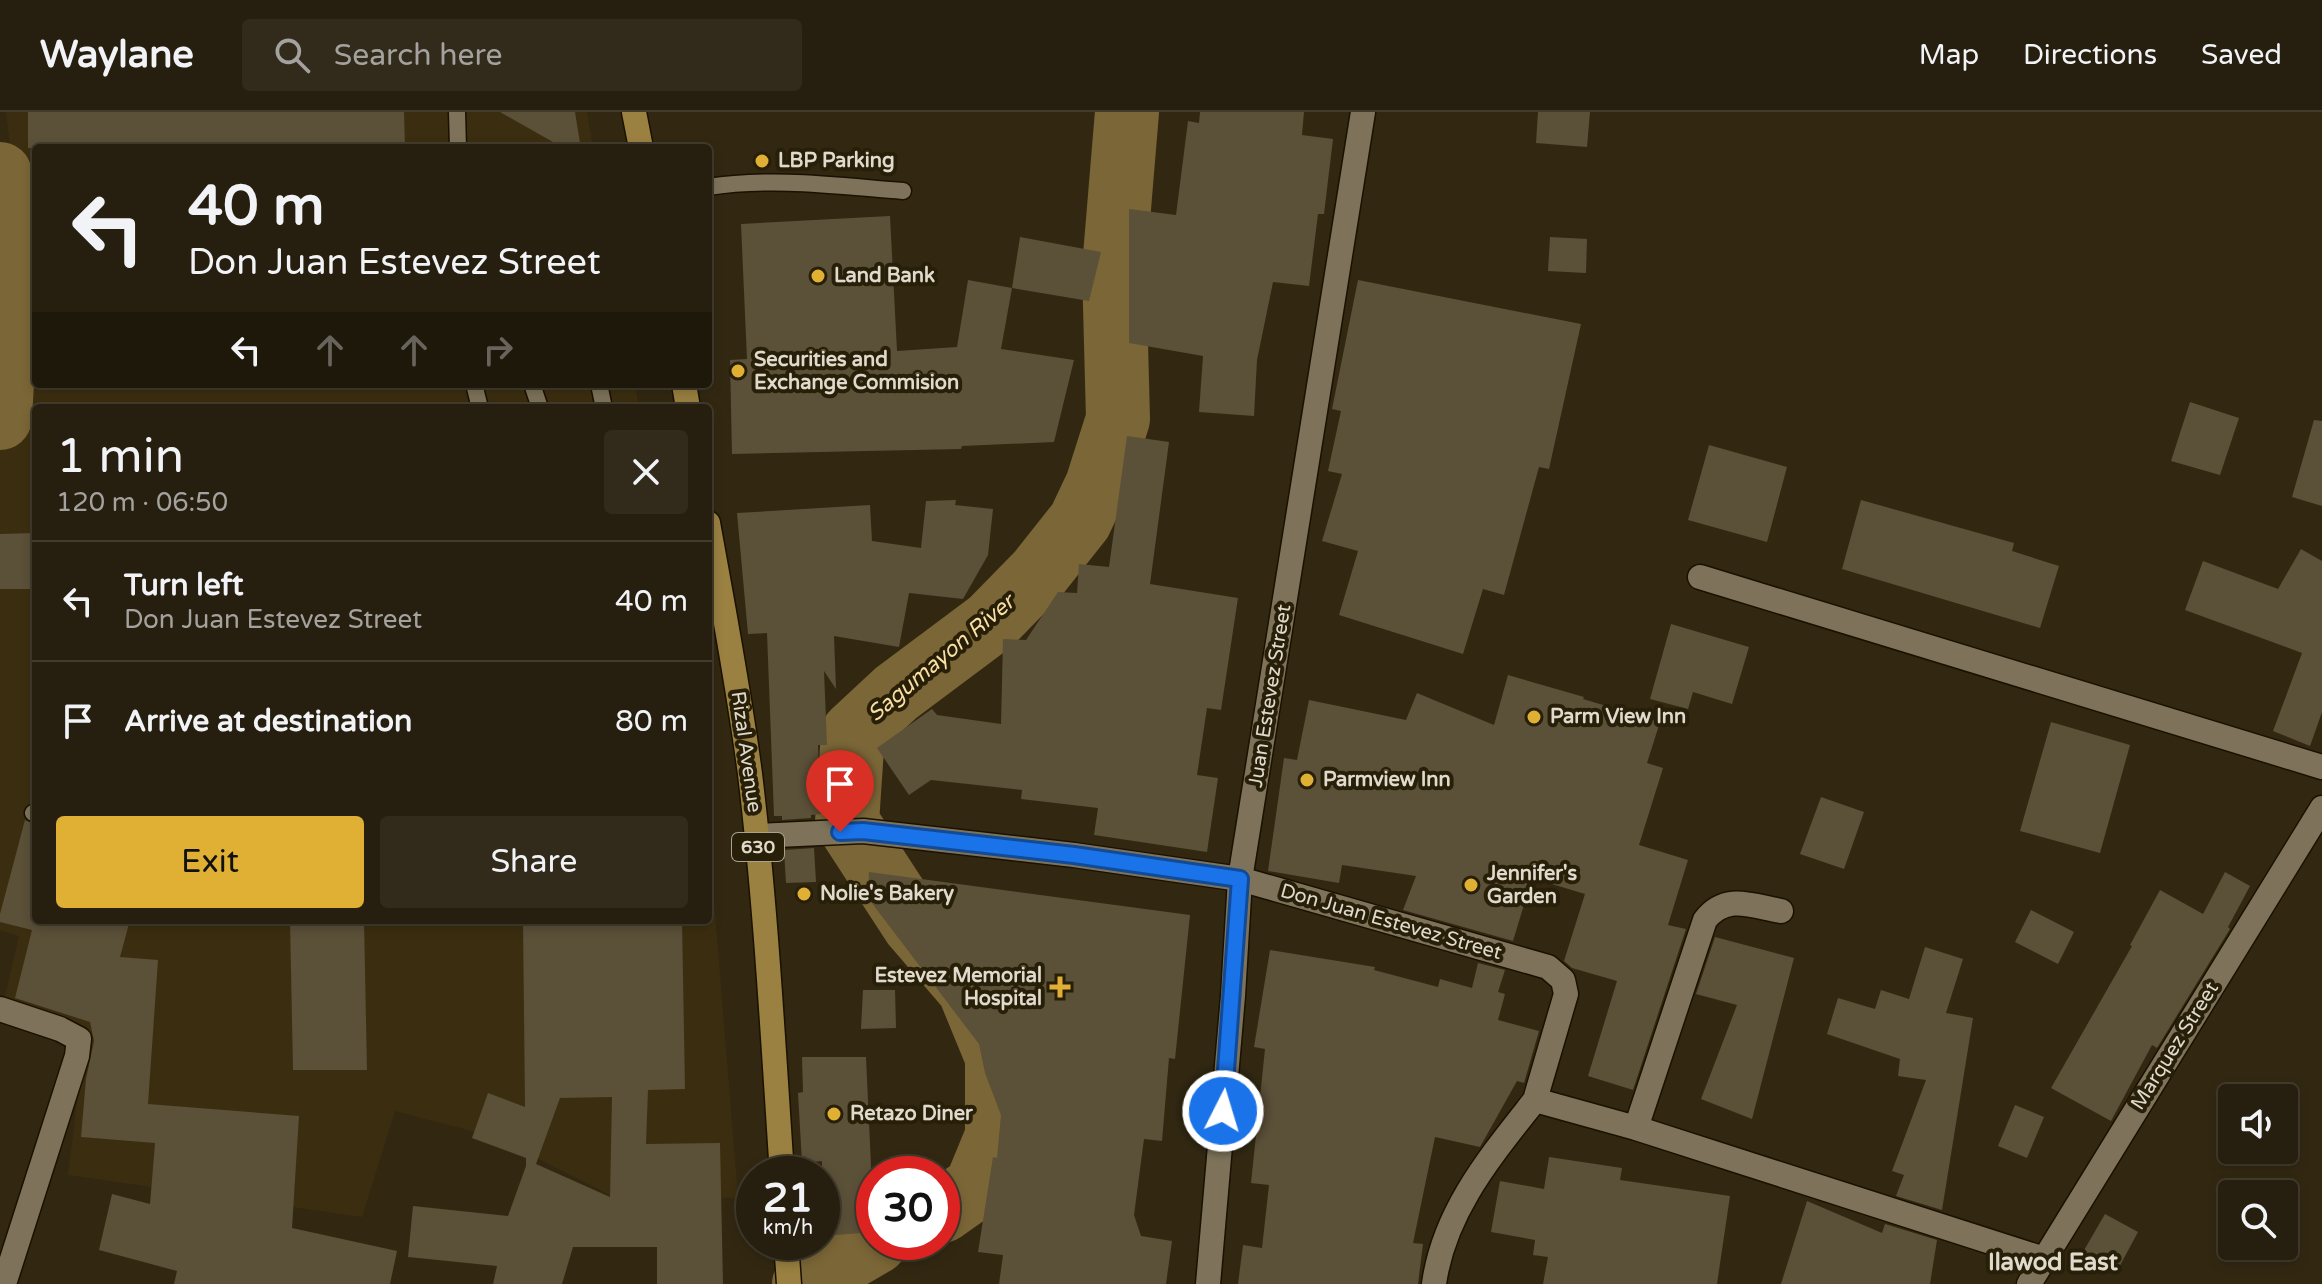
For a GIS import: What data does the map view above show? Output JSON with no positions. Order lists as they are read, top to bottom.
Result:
{
  "streets": {
    "main road": ["Rizal Avenue", "630"],
    "street": ["Juan Estevez Street", "Don Juan Estevez Street", "Marquez Street"]
  },
  "crossings": [
    ["Juan Estevez Street", "Don Juan Estevez Street"],
    ["Rizal Avenue", "Don Juan Estevez Street"]
  ],
  "districts": ["Ilawod East"],
  "water": ["Sagumayon River"],
  "places": {
    "other": [
      "LBP Parking",
      "Land Bank",
      "Securities and Exchange Commision",
      "Parm View Inn",
      "Parmview Inn",
      "Jennifer's Garden",
      "Nolie's Bakery",
      "Retazo Diner"
    ],
    "health": ["Estevez Memorial Hospital"]
  },
  "page": {
    "header": "Waylane",
    "search": "Search here",
    "nav": ["Map", "Directions", "Saved"],
    "turn": ["40 m", "Don Juan Estevez Street"],
    "heading": ["1 min", "120 m · 06:50"],
    "list": [
      {
        "name": "Turn left",
        "note": "Don Juan Estevez Street",
        "value": "40 m"
      },
      {
        "name": "Arrive at destination",
        "value": "80 m"
      }
    ],
    "buttons": ["Exit", "Share"],
    "speed": "21 km/h",
    "limit": "30"
  }
}
